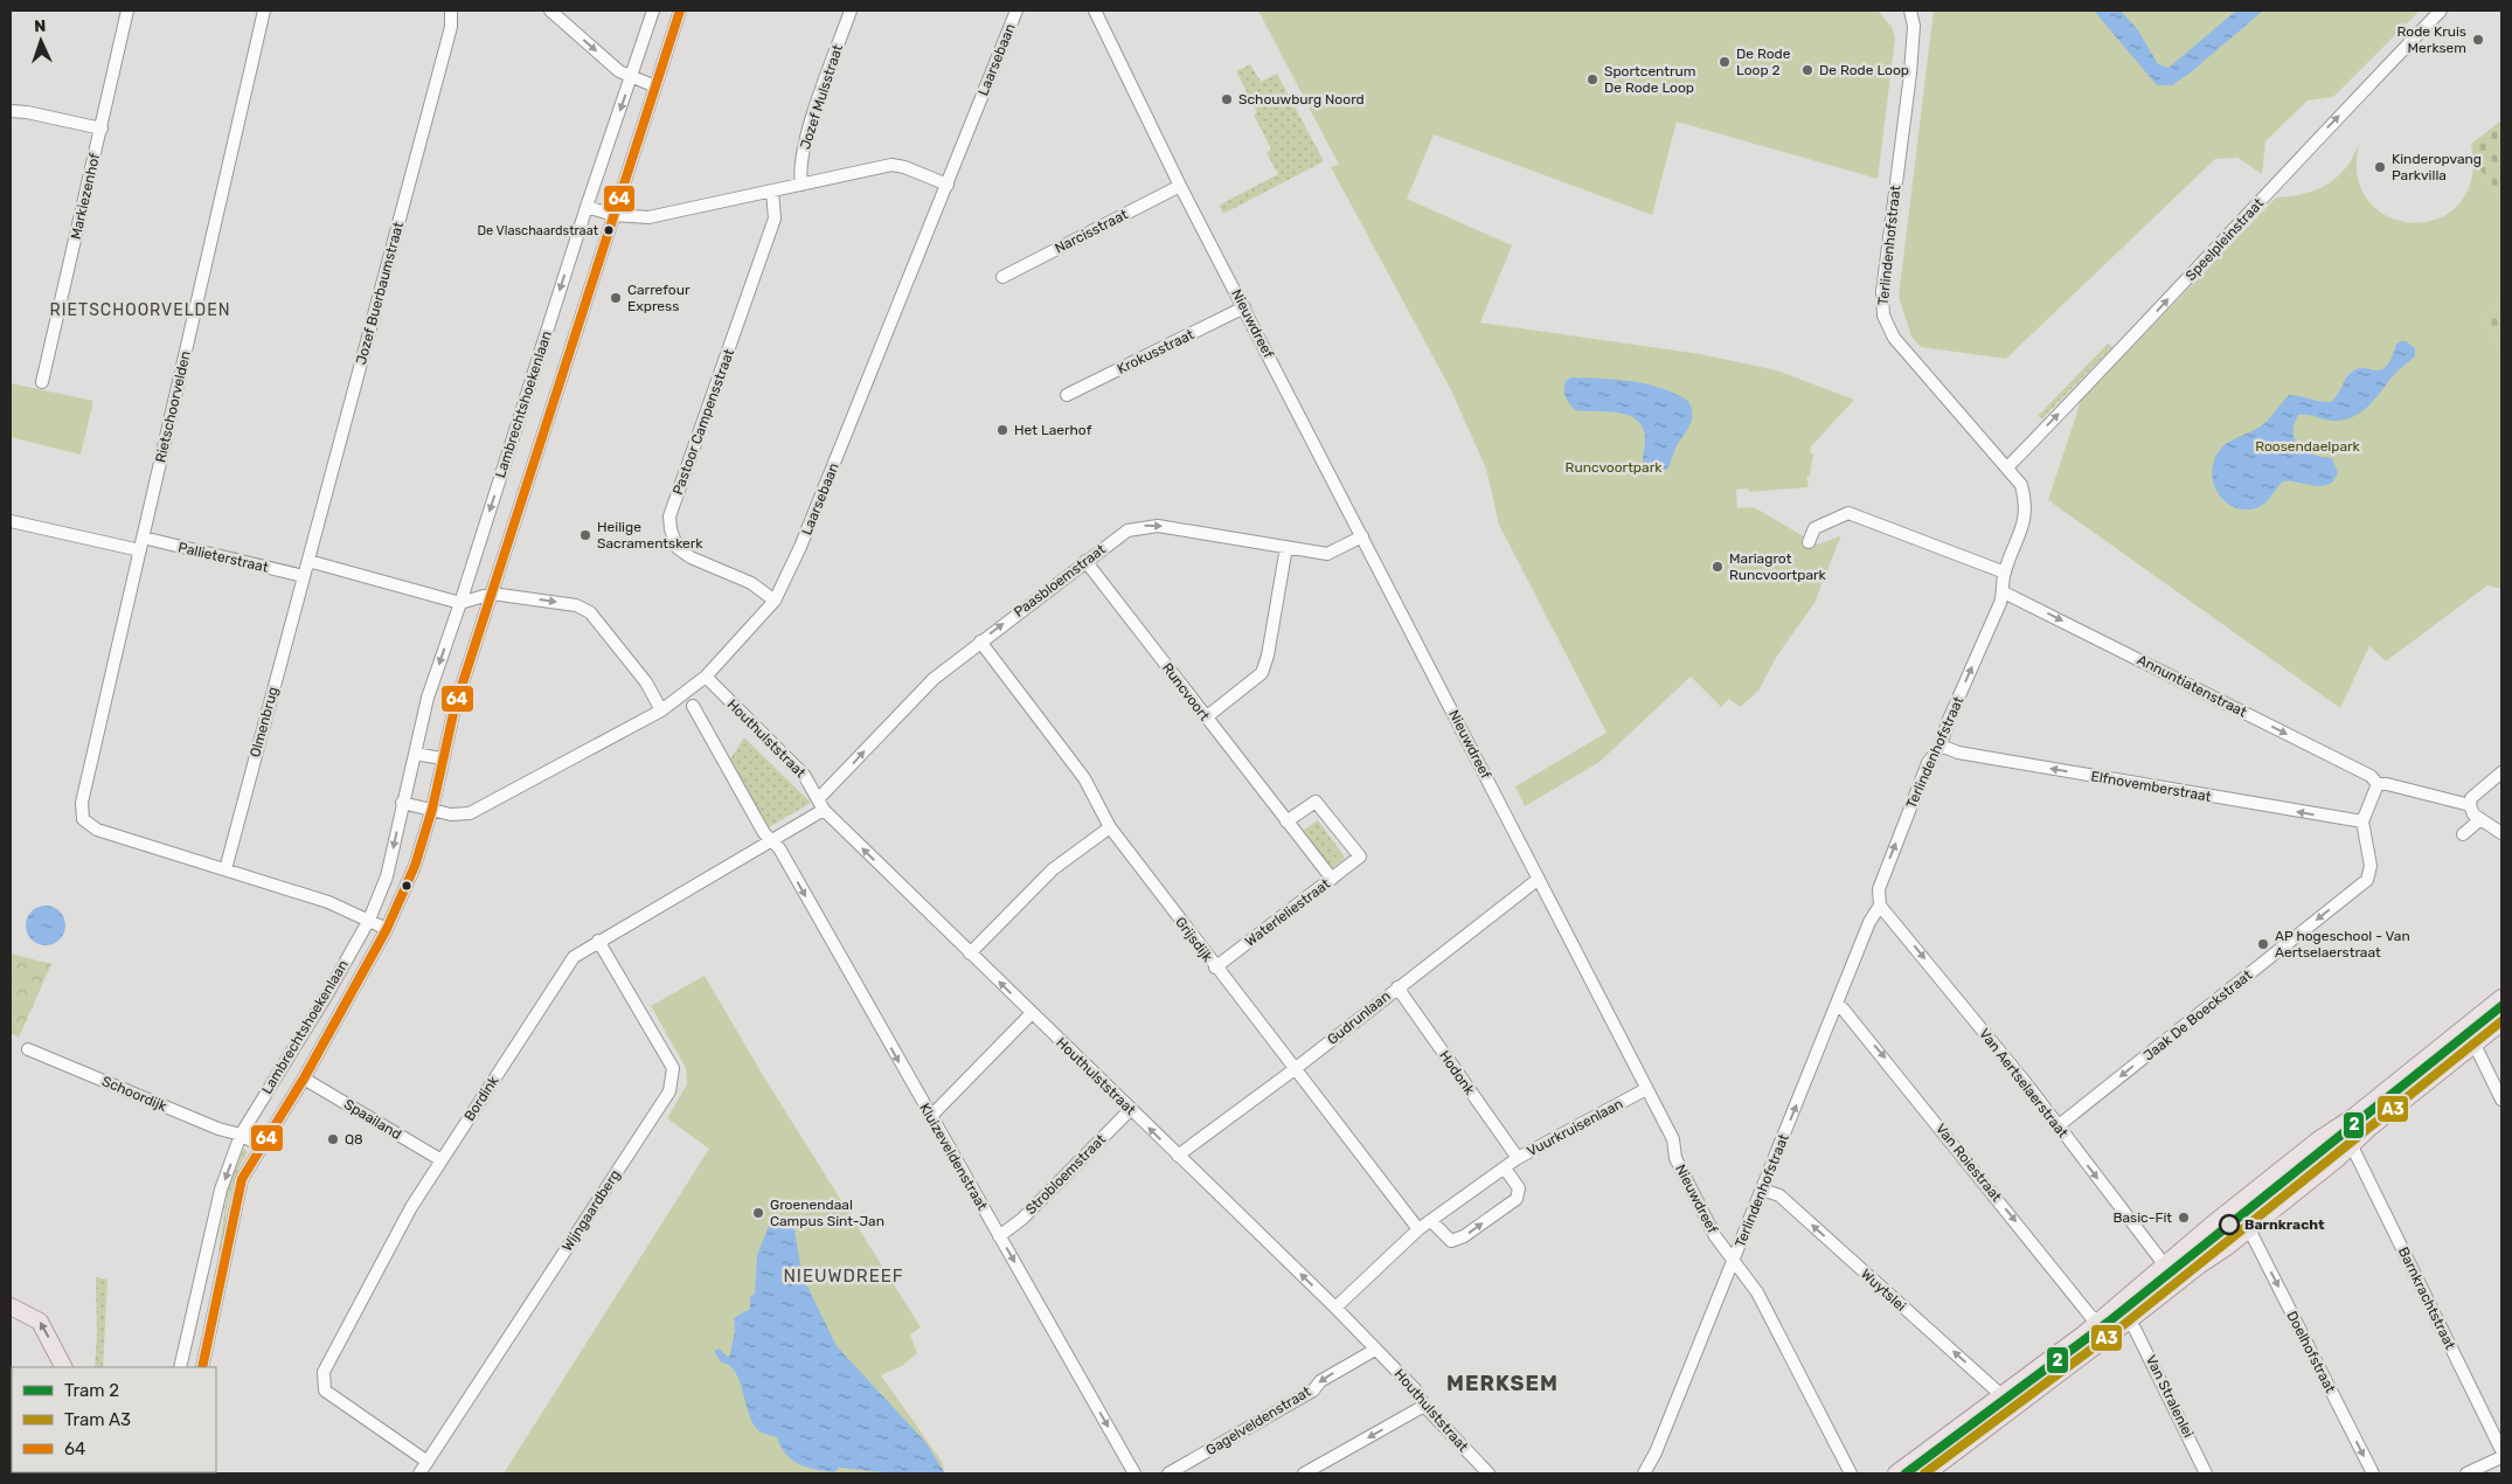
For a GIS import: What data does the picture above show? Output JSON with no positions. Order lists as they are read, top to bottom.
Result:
{
  "streets": {
    "street": [
      "Laarsebaan",
      "Jozef Mulsstraat",
      "Markiezenhof",
      "Narcisstraat",
      "Speelpleinstraat",
      "Terlindenhofstraat",
      "Jozef Buerbaumstraat",
      "Nieuwdreef",
      "Krokusstraat",
      "Lambrechtshoekenlaan",
      "Rietschoorvelden",
      "Pastoor Campensstraat",
      "Pallieterstraat",
      "Paasbloemstraat",
      "Annuntiatenstraat",
      "Runcvoort",
      "Olmenbrug",
      "Houthulststraat",
      "Elfnovemberstraat",
      "Waterleliestraat",
      "Grijsdijk",
      "Jaak De Boeckstraat",
      "Gudrunlaan",
      "Hodonk",
      "Van Aertselaerstraat",
      "Schoordijk",
      "Bordink",
      "Spaailand",
      "Vuurkruisenlaan",
      "Kluizeveldenstraat",
      "Van Roiestraat",
      "Strobloemstraat",
      "Wijngaardberg",
      "Wuytslei",
      "Barnkrachtstraat",
      "Doelhofstraat",
      "Van Stralenlei",
      "Gagelveldenstraat"
    ]
  },
  "crossings": [
    ["Laarsebaan", "Lambrechtshoekenlaan"],
    ["Laarsebaan", "Pastoor Campensstraat"],
    ["Laarsebaan", "Houthulststraat"],
    ["Narcisstraat", "Nieuwdreef"],
    ["Speelpleinstraat", "Terlindenhofstraat"],
    ["Terlindenhofstraat", "Nieuwdreef"],
    ["Terlindenhofstraat", "Annuntiatenstraat"],
    ["Terlindenhofstraat", "Elfnovemberstraat"],
    ["Terlindenhofstraat", "Van Aertselaerstraat"],
    ["Terlindenhofstraat", "Van Roiestraat"],
    ["Terlindenhofstraat", "Wuytslei"],
    ["Jozef Buerbaumstraat", "Pallieterstraat"],
    ["Jozef Buerbaumstraat", "Olmenbrug"],
    ["Nieuwdreef", "Krokusstraat"],
    ["Nieuwdreef", "Paasbloemstraat"],
    ["Nieuwdreef", "Gudrunlaan"],
    ["Nieuwdreef", "Vuurkruisenlaan"],
    ["Lambrechtshoekenlaan", "Schoordijk"],
    ["Lambrechtshoekenlaan", "Spaailand"],
    ["Rietschoorvelden", "Pallieterstraat"],
    ["Rietschoorvelden", "Olmenbrug"],
    ["Pallieterstraat", "Olmenbrug"],
    ["Paasbloemstraat", "Runcvoort"],
    ["Paasbloemstraat", "Houthulststraat"],
    ["Paasbloemstraat", "Grijsdijk"],
    ["Runcvoort", "Waterleliestraat"],
    ["Houthulststraat", "Gudrunlaan"],
    ["Houthulststraat", "Bordink"],
    ["Houthulststraat", "Vuurkruisenlaan"],
    ["Houthulststraat", "Strobloemstraat"],
    ["Houthulststraat", "Gagelveldenstraat"],
    ["Elfnovemberstraat", "Jaak De Boeckstraat"],
    ["Waterleliestraat", "Grijsdijk"],
    ["Grijsdijk", "Gudrunlaan"],
    ["Grijsdijk", "Vuurkruisenlaan"],
    ["Jaak De Boeckstraat", "Van Aertselaerstraat"],
    ["Gudrunlaan", "Hodonk"],
    ["Hodonk", "Vuurkruisenlaan"],
    ["Bordink", "Spaailand"],
    ["Bordink", "Kluizeveldenstraat"],
    ["Bordink", "Wijngaardberg"],
    ["Kluizeveldenstraat", "Strobloemstraat"]
  ],
  "one_way": [
    "Speelpleinstraat",
    "Paasbloemstraat",
    "Annuntiatenstraat",
    "Houthulststraat",
    "Elfnovemberstraat",
    "Jaak De Boeckstraat",
    "Van Aertselaerstraat",
    "Kluizeveldenstraat",
    "Van Roiestraat",
    "Wuytslei",
    "Doelhofstraat"
  ],
  "districts": ["RIETSCHOORVELDEN", "NIEUWDREEF", "MERKSEM"],
  "parks": ["Roosendaelpark", "Runcvoortpark"],
  "places": [
    "Rode Kruis Merksem",
    "De Rode Loop 2",
    "De Rode Loop",
    "Sportcentrum De Rode Loop",
    "Schouwburg Noord",
    "Kinderopvang Parkvilla",
    "De Vlaschaardstraat",
    "Carrefour Express",
    "Het Laerhof",
    "Heilige Sacramentskerk",
    "Mariagrot Runcvoortpark",
    "AP hogeschool - Van Aertselaerstraat",
    "Q8",
    "Groenendaal Campus Sint-Jan",
    "Basic-Fit",
    "Barnkracht"
  ],
  "lines": ["transit line 64", "tram line 2", "tram line A3"],
  "legend": ["Tram 2", "Tram A3", "64"],
  "north": "top"
}
